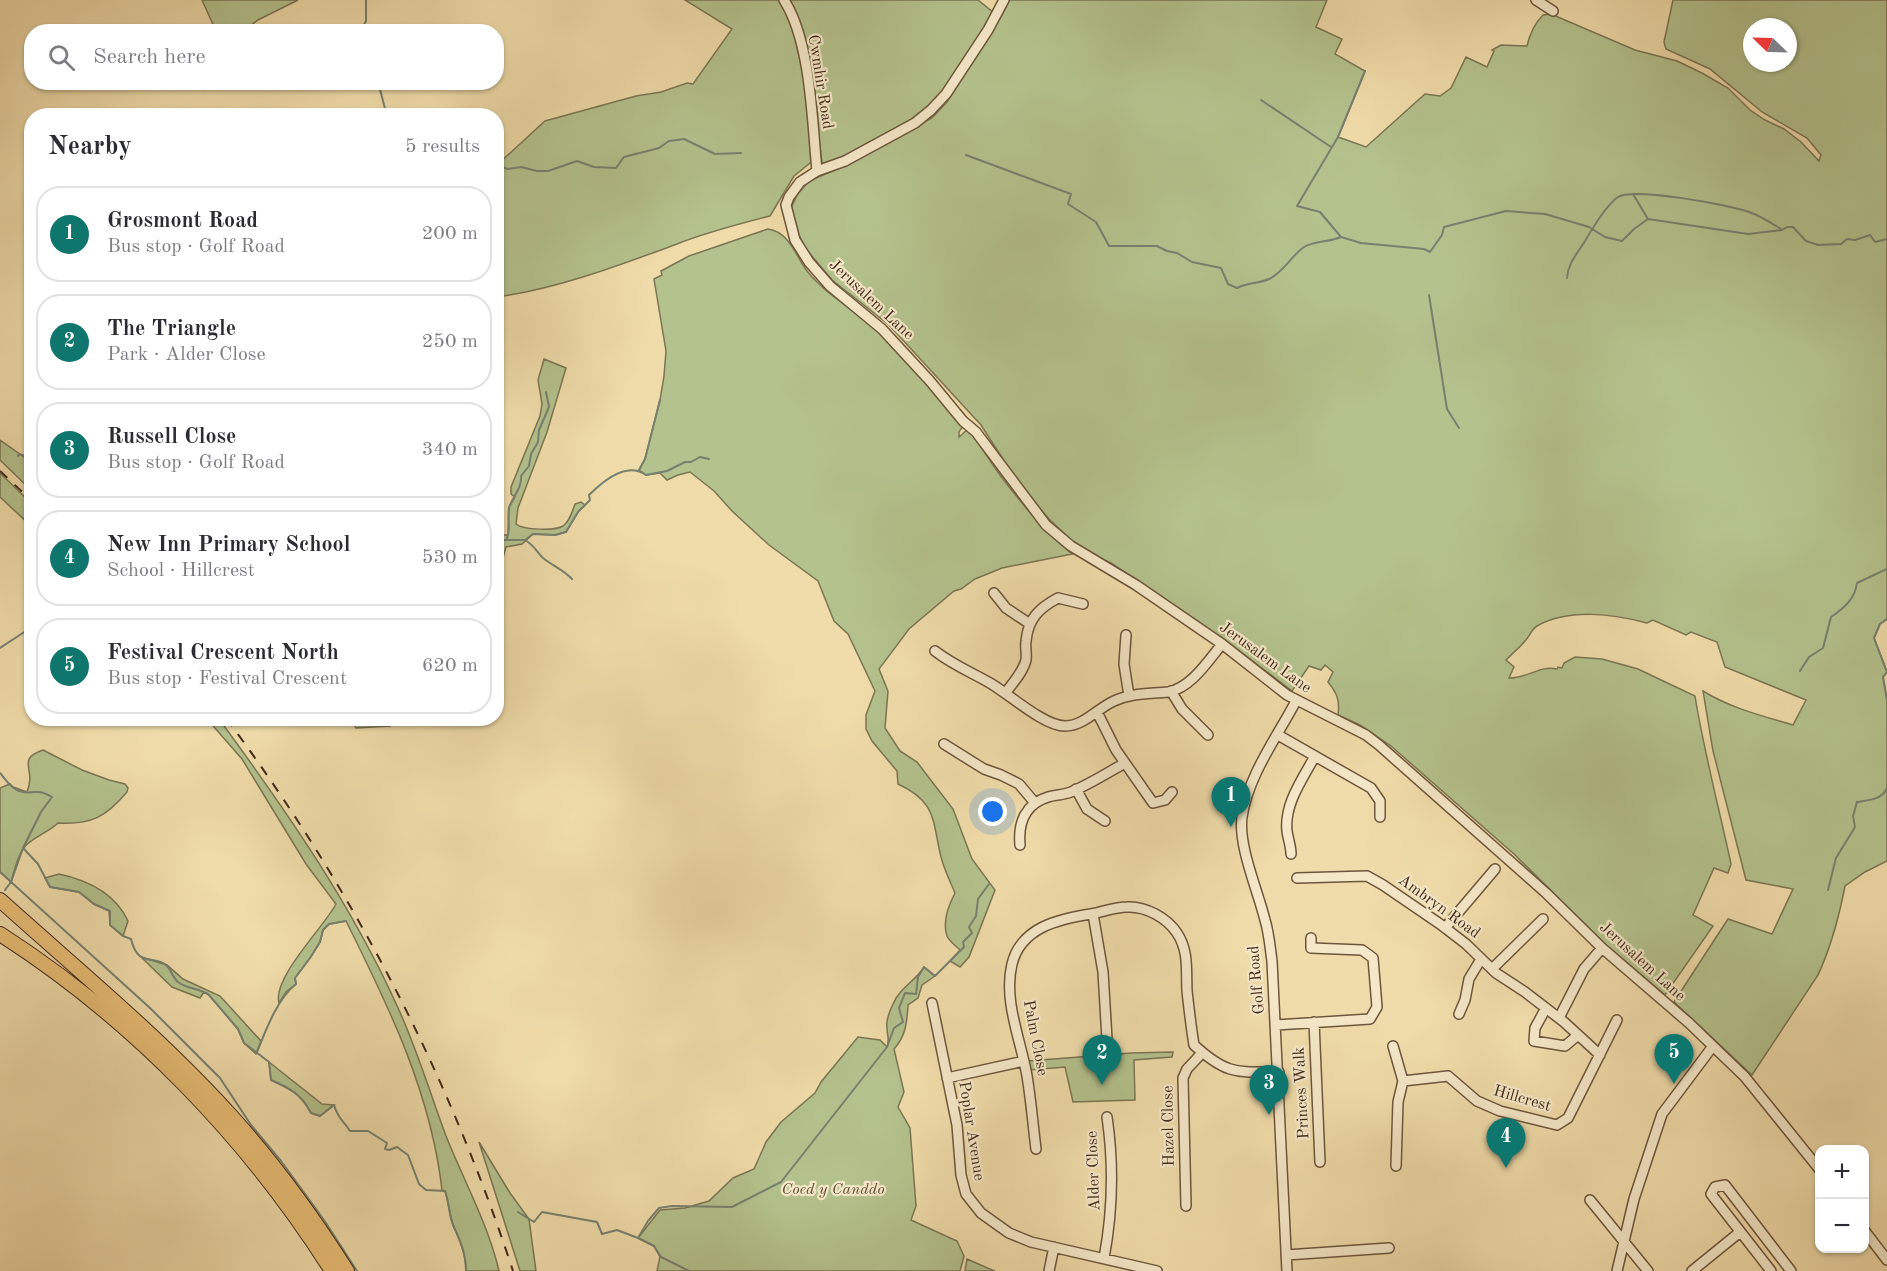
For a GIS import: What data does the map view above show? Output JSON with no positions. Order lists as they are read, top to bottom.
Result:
{
  "streets": {
    "street": [
      "Cwmhir Road",
      "Jerusalem Lane",
      "Ambryn Road",
      "Golf Road",
      "Palm Close",
      "Princes Walk",
      "Hillcrest",
      "Hazel Close",
      "Poplar Avenue",
      "Alder Close"
    ]
  },
  "crossings": [
    ["Cwmhir Road", "Jerusalem Lane"],
    ["Jerusalem Lane", "Golf Road"],
    ["Ambryn Road", "Hillcrest"],
    ["Palm Close", "Hazel Close"],
    ["Poplar Avenue", "Alder Close"]
  ],
  "parks": ["Coed y Canddo"],
  "north": "top left",
  "page": {
    "search": "Search here",
    "heading": ["Nearby", "5 results"],
    "list": [
      {
        "mark": "1",
        "name": "Grosmont Road",
        "note": "Bus stop · Golf Road",
        "value": "200 m"
      },
      {
        "mark": "2",
        "name": "The Triangle",
        "note": "Park · Alder Close",
        "value": "250 m"
      },
      {
        "mark": "3",
        "name": "Russell Close",
        "note": "Bus stop · Golf Road",
        "value": "340 m"
      },
      {
        "mark": "4",
        "name": "New Inn Primary School",
        "note": "School · Hillcrest",
        "value": "530 m"
      },
      {
        "mark": "5",
        "name": "Festival Crescent North",
        "note": "Bus stop · Festival Crescent",
        "value": "620 m"
      }
    ],
    "pins": [
      "1",
      "5",
      "2",
      "3",
      "4"
    ],
    "map_buttons": ["+", "−"]
  }
}
